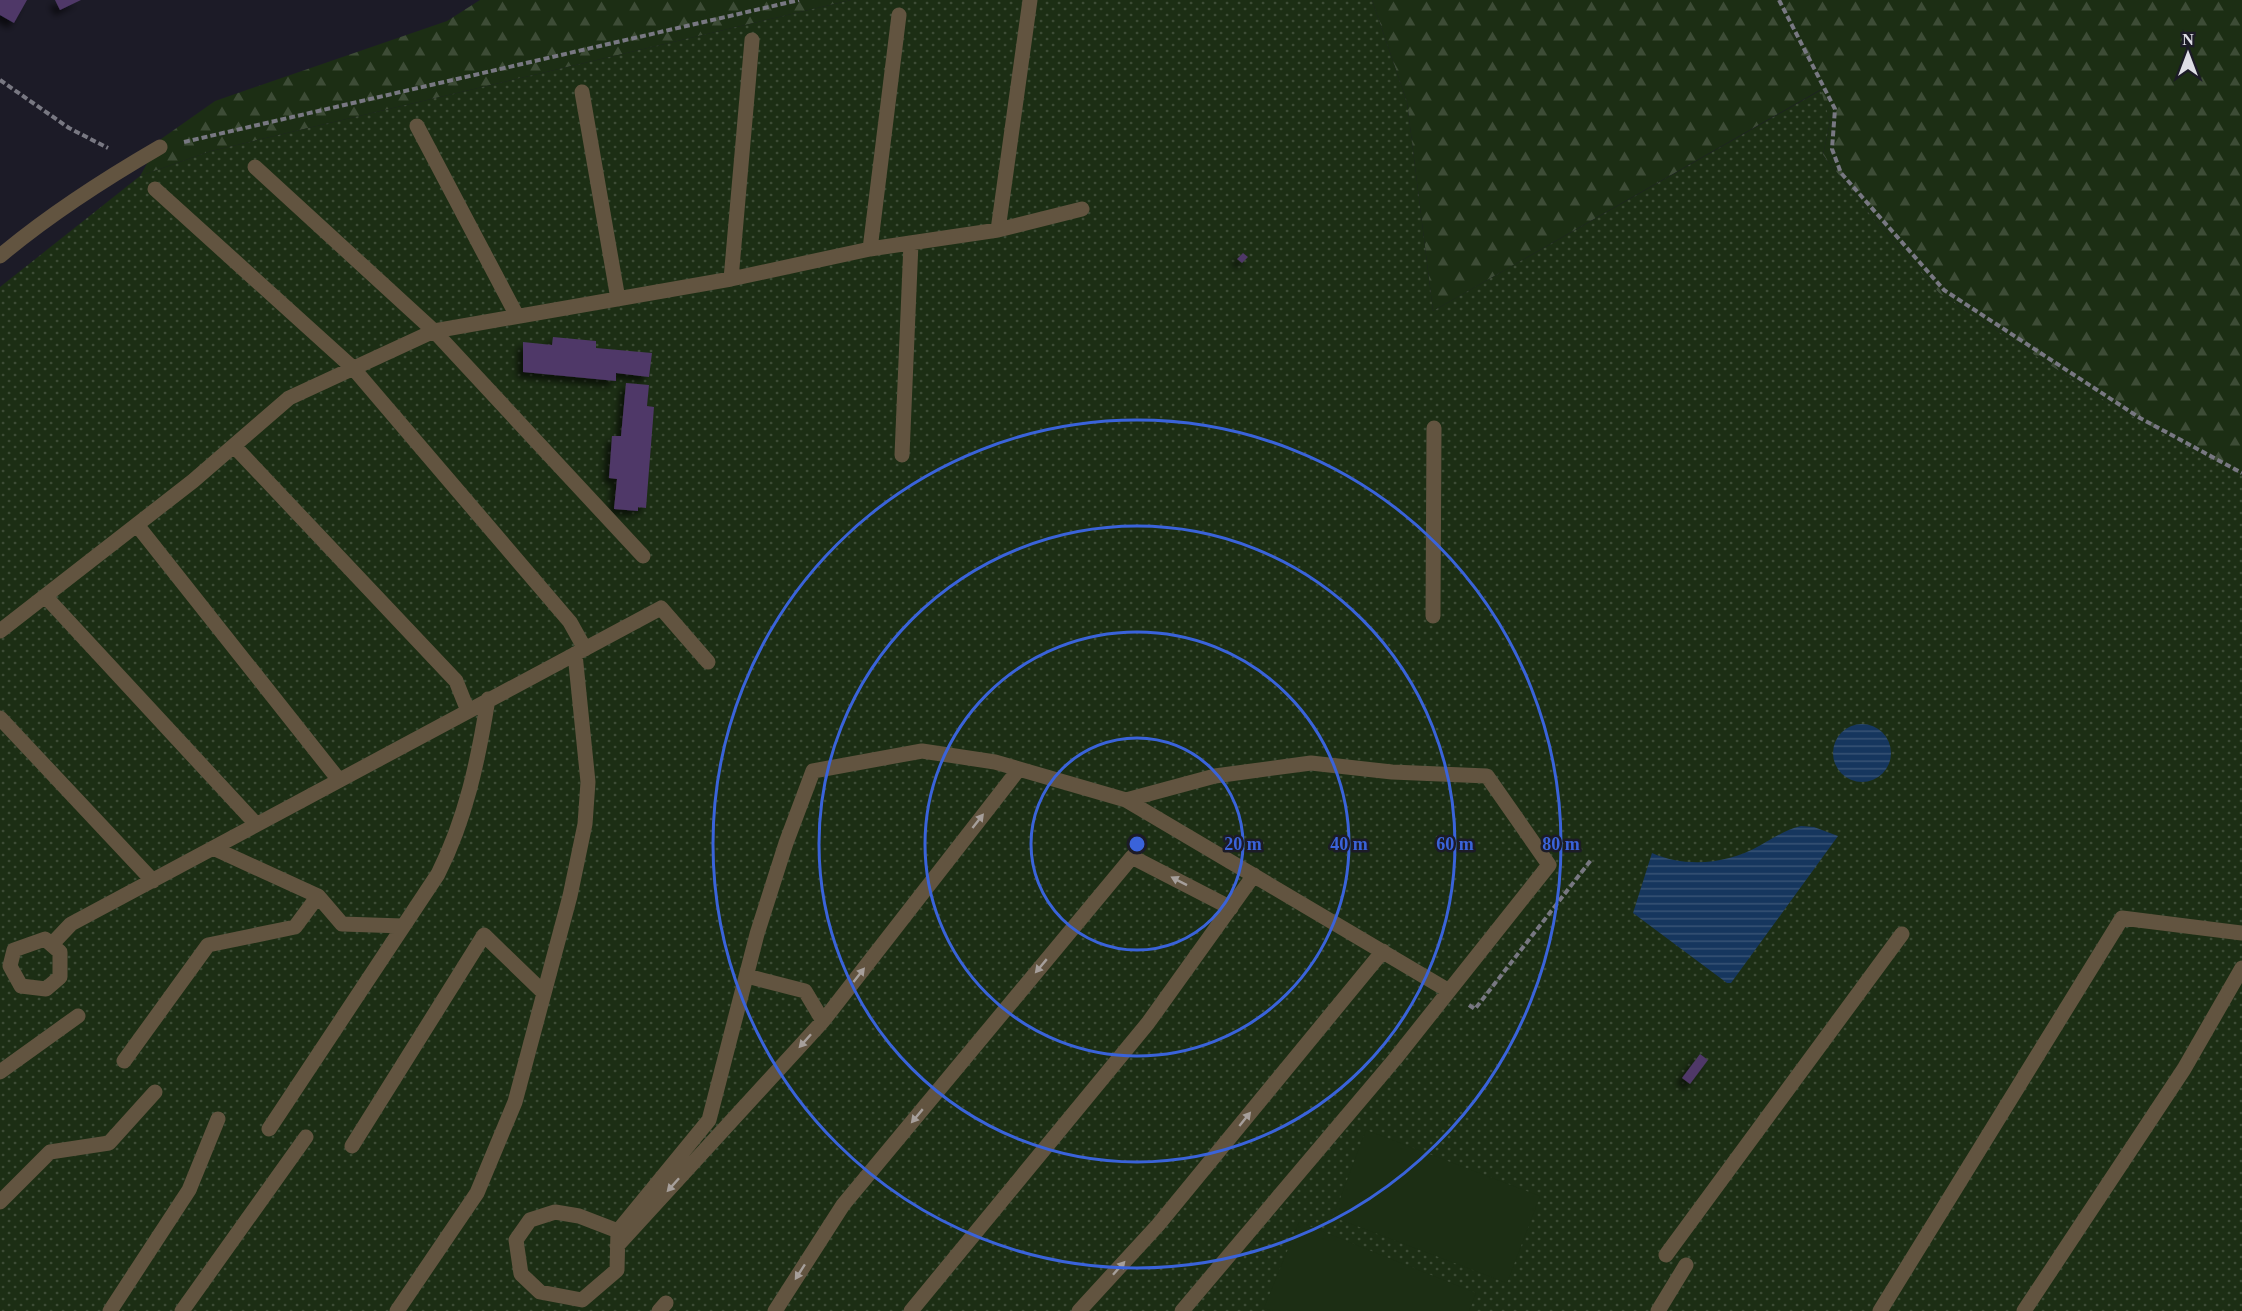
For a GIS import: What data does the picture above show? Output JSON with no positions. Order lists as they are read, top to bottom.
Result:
{
  "north": "top",
  "rings": [
    "20 m",
    "40 m",
    "60 m",
    "80 m"
  ]
}
